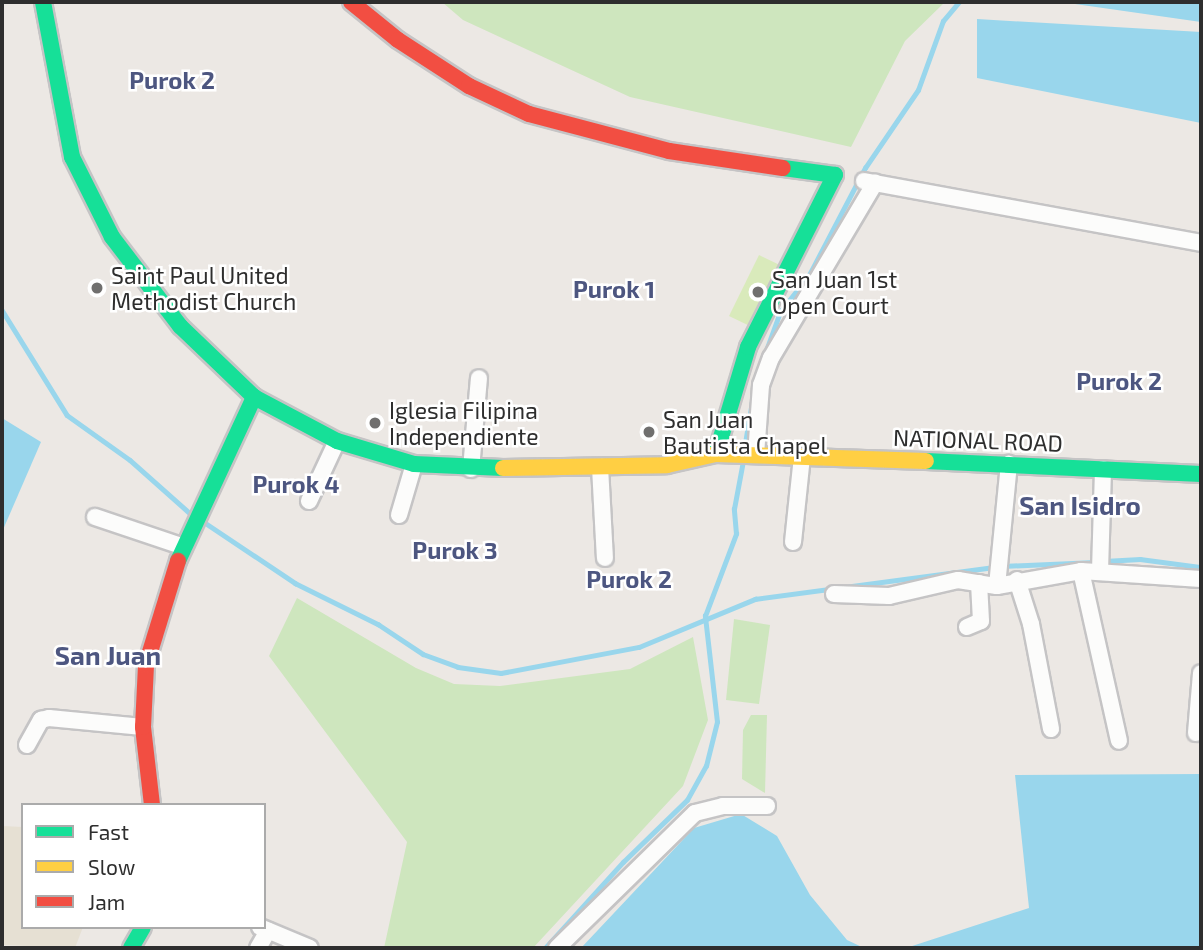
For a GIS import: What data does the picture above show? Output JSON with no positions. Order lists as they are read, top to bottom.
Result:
{
  "streets": {
    "main road": ["NATIONAL ROAD"]
  },
  "districts": [
    "Purok 2",
    "Purok 1",
    "Purok 2",
    "Purok 4",
    "San Isidro",
    "Purok 3",
    "Purok 2",
    "San Juan"
  ],
  "places": [
    "Saint Paul United Methodist Church",
    "San Juan 1st Open Court",
    "Iglesia Filipina Independiente",
    "San Juan Bautista Chapel"
  ],
  "legend": ["Fast", "Slow", "Jam"]
}
